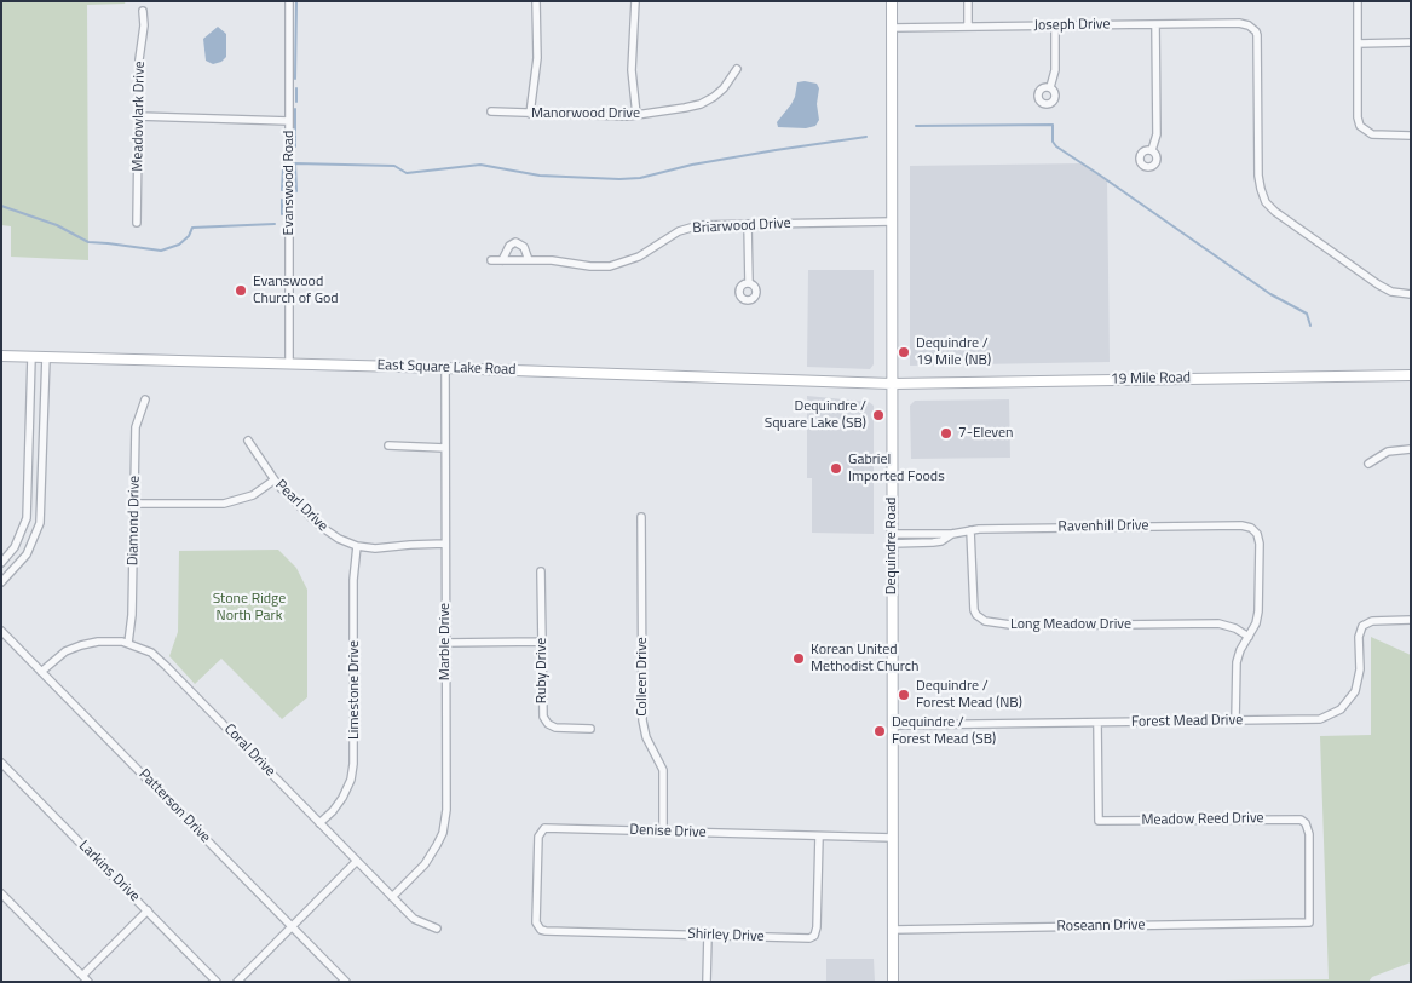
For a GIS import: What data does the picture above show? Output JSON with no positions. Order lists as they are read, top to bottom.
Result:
{
  "streets": {
    "main road": ["East Square Lake Road", "19 Mile Road", "Dequindre Road"],
    "street": [
      "Joseph Drive",
      "Manorwood Drive",
      "Meadowlark Drive",
      "Evanswood Road",
      "Briarwood Drive",
      "Pearl Drive",
      "Diamond Drive",
      "Ravenhill Drive",
      "Long Meadow Drive",
      "Marble Drive",
      "Ruby Drive",
      "Colleen Drive",
      "Limestone Drive",
      "Forest Mead Drive",
      "Coral Drive",
      "Patterson Drive",
      "Meadow Reed Drive",
      "Denise Drive",
      "Larkins Drive",
      "Roseann Drive",
      "Shirley Drive"
    ]
  },
  "crossings": [
    ["Joseph Drive", "Dequindre Road"],
    ["Evanswood Road", "East Square Lake Road"],
    ["Briarwood Drive", "Dequindre Road"],
    ["East Square Lake Road", "19 Mile Road"],
    ["East Square Lake Road", "Dequindre Road"],
    ["East Square Lake Road", "Marble Drive"],
    ["19 Mile Road", "Dequindre Road"],
    ["Pearl Drive", "Marble Drive"],
    ["Pearl Drive", "Limestone Drive"],
    ["Diamond Drive", "Coral Drive"],
    ["Ravenhill Drive", "Dequindre Road"],
    ["Ravenhill Drive", "Long Meadow Drive"],
    ["Dequindre Road", "Forest Mead Drive"],
    ["Dequindre Road", "Denise Drive"],
    ["Dequindre Road", "Roseann Drive"],
    ["Marble Drive", "Coral Drive"],
    ["Colleen Drive", "Denise Drive"],
    ["Limestone Drive", "Coral Drive"],
    ["Forest Mead Drive", "Meadow Reed Drive"],
    ["Coral Drive", "Patterson Drive"],
    ["Meadow Reed Drive", "Roseann Drive"],
    ["Denise Drive", "Shirley Drive"]
  ],
  "parks": ["Stone Ridge North Park"],
  "places": [
    "Evanswood Church of God",
    "Dequindre / 19 Mile (NB)",
    "Dequindre / Square Lake (SB)",
    "7-Eleven",
    "Gabriel Imported Foods",
    "Korean United Methodist Church",
    "Dequindre / Forest Mead (NB)",
    "Dequindre / Forest Mead (SB)"
  ]
}
